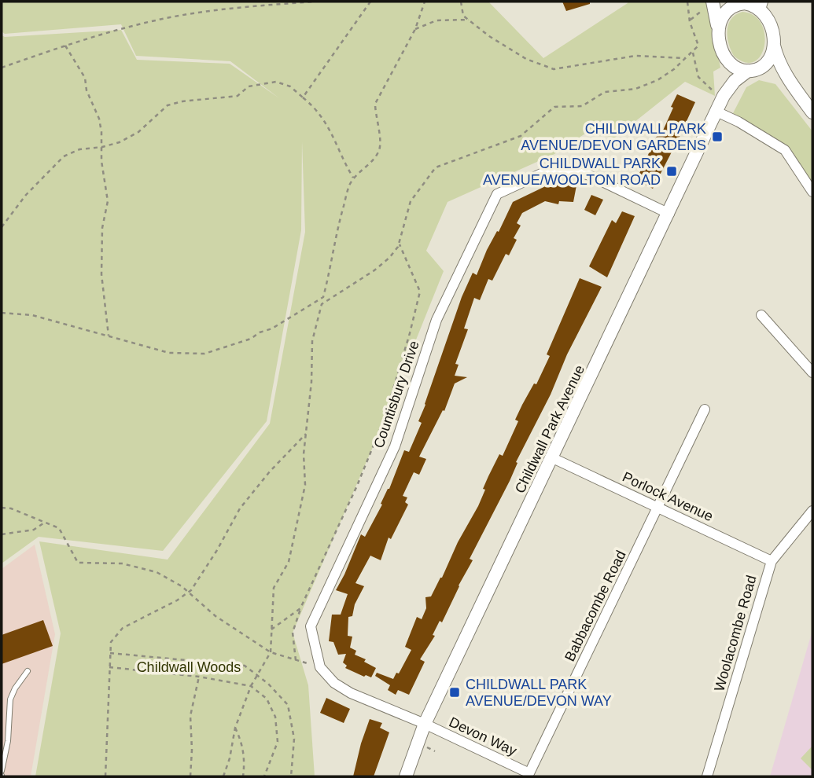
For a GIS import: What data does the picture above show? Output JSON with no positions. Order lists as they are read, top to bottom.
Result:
{
  "streets": {
    "street": [
      "Countisbury Drive",
      "Childwall Park Avenue",
      "Porlock Avenue",
      "Babbacombe Road",
      "Woolacombe Road",
      "Devon Way"
    ]
  },
  "crossings": [
    ["Countisbury Drive", "Childwall Park Avenue"],
    ["Childwall Park Avenue", "Porlock Avenue"],
    ["Childwall Park Avenue", "Devon Way"],
    ["Porlock Avenue", "Babbacombe Road"],
    ["Porlock Avenue", "Woolacombe Road"],
    ["Babbacombe Road", "Devon Way"]
  ],
  "parks": ["Childwall Woods"],
  "places": {
    "transit": ["CHILDWALL PARK AVENUE/DEVON GARDENS", "CHILDWALL PARK AVENUE/WOOLTON ROAD", "CHILDWALL PARK AVENUE/DEVON WAY"]
  }
}
